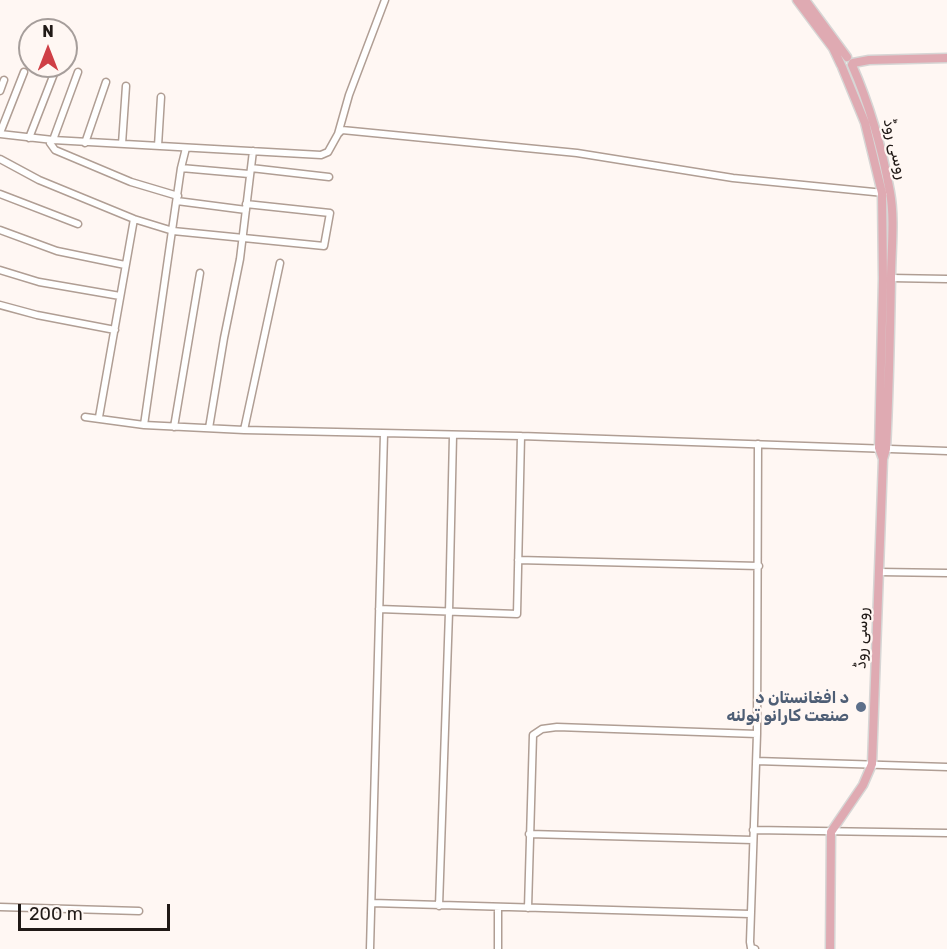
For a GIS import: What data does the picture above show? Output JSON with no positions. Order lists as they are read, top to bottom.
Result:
{
  "streets": {
    "main road": ["روسی روڈ"]
  },
  "places": ["د افغانستان د صنعت کارانو ټولنه"],
  "scale_bar": "200 m",
  "north": "top"
}
